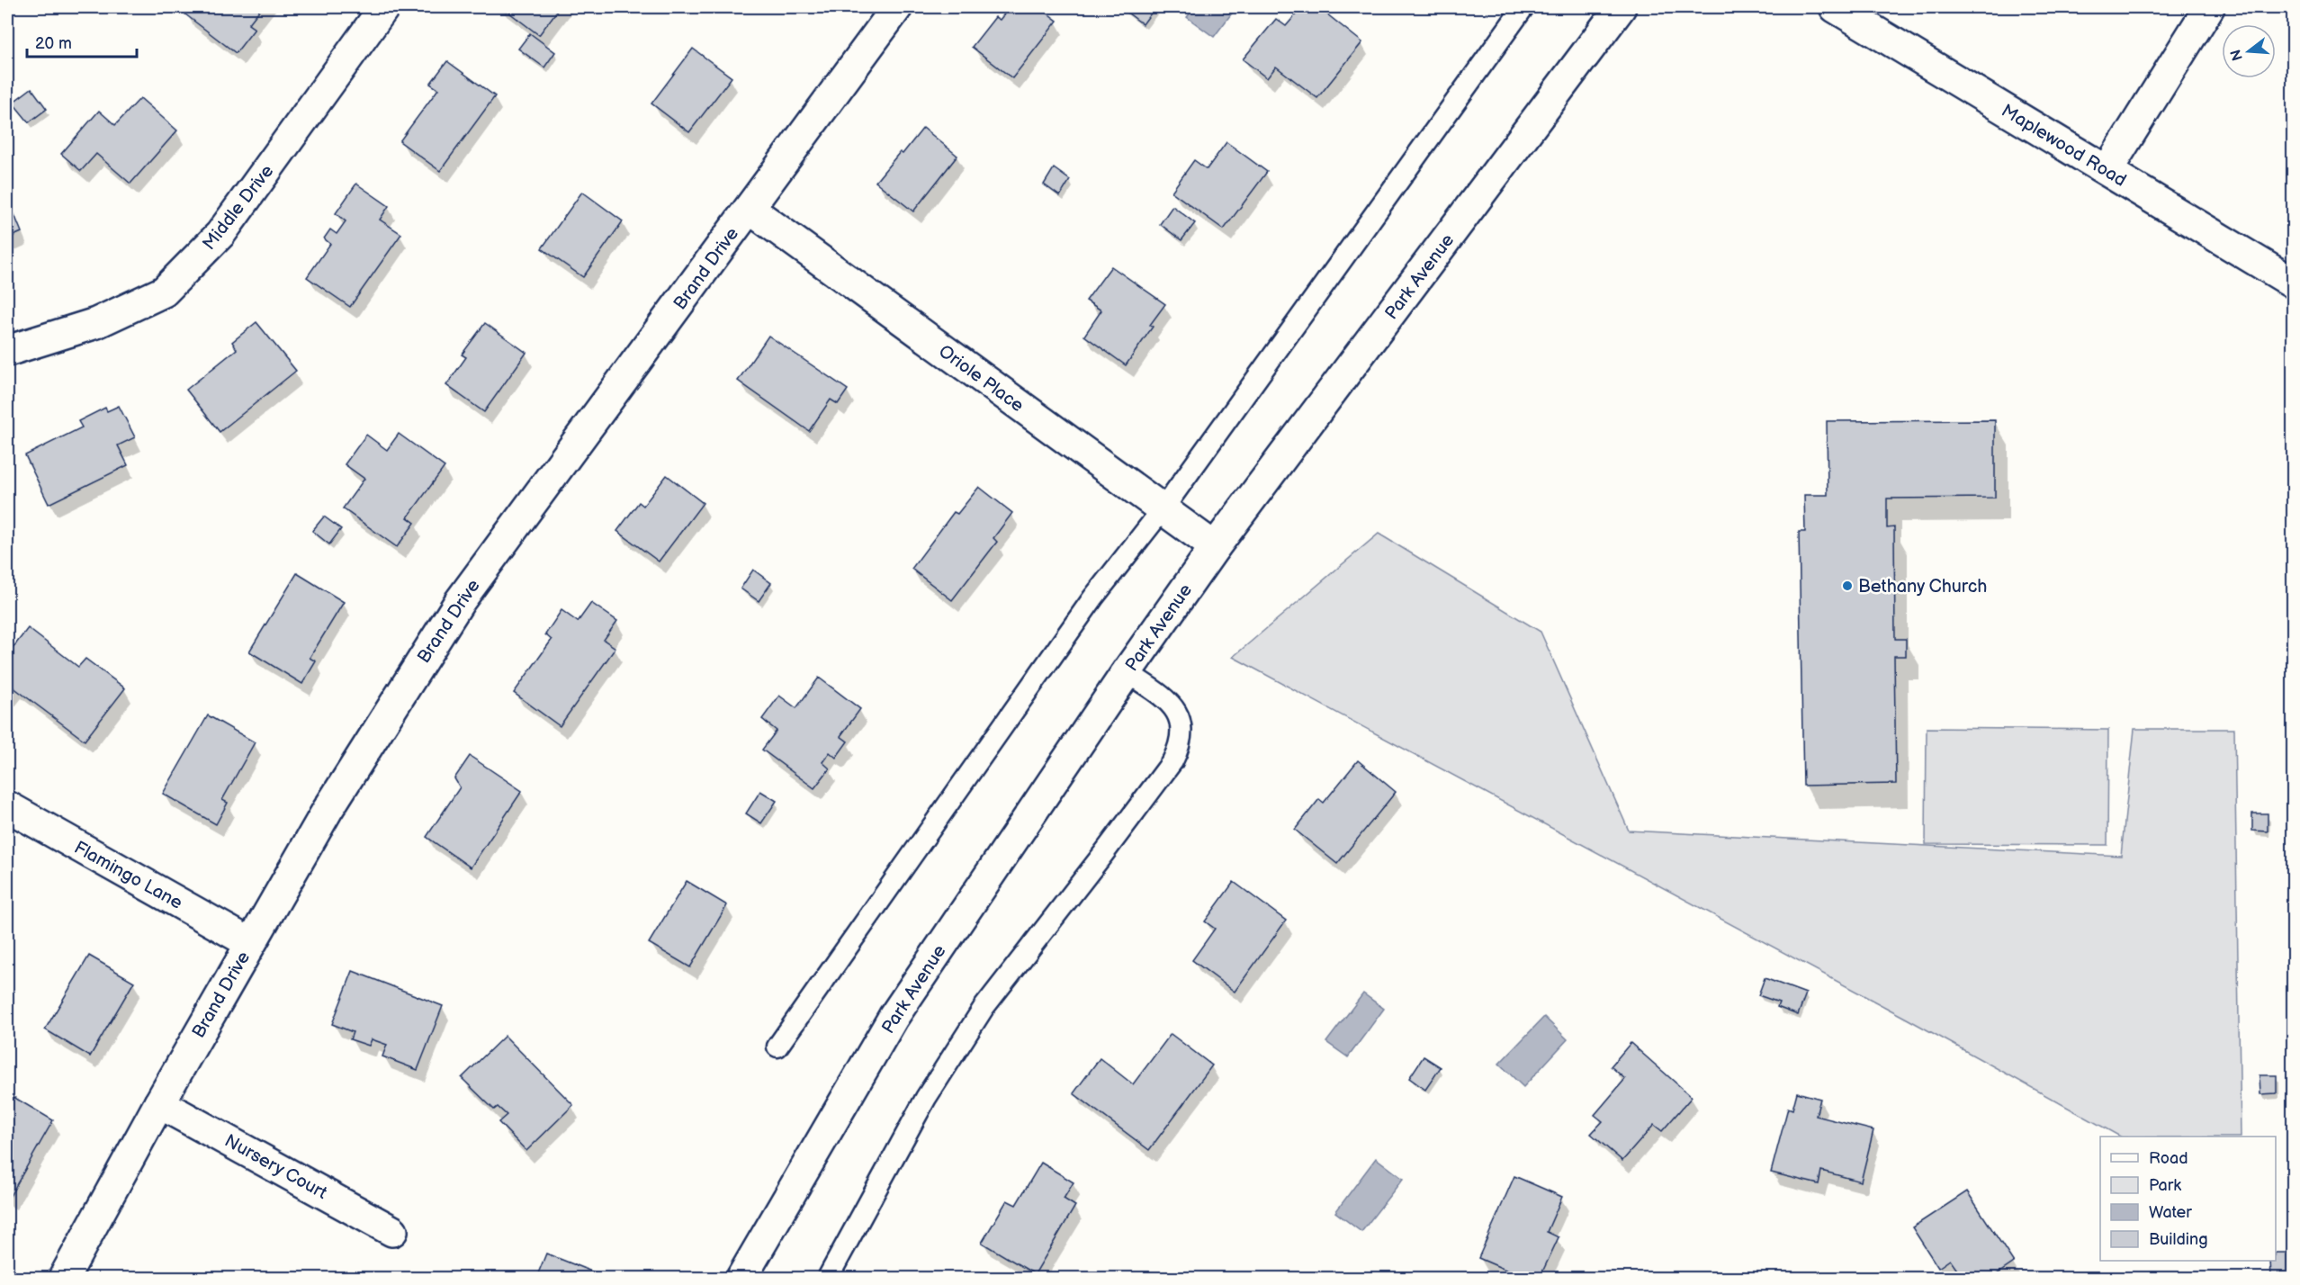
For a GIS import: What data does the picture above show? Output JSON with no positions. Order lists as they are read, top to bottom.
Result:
{
  "streets": {
    "street": [
      "Maplewood Road",
      "Middle Drive",
      "Brand Drive",
      "Park Avenue",
      "Oriole Place",
      "Flamingo Lane",
      "Nursery Court"
    ]
  },
  "crossings": [
    ["Brand Drive", "Oriole Place"],
    ["Brand Drive", "Flamingo Lane"],
    ["Brand Drive", "Nursery Court"],
    ["Park Avenue", "Oriole Place"]
  ],
  "places": ["Bethany Church"],
  "legend": [
    "Road",
    "Park",
    "Water",
    "Building"
  ],
  "scale_bar": "20 m",
  "north": "left"
}
